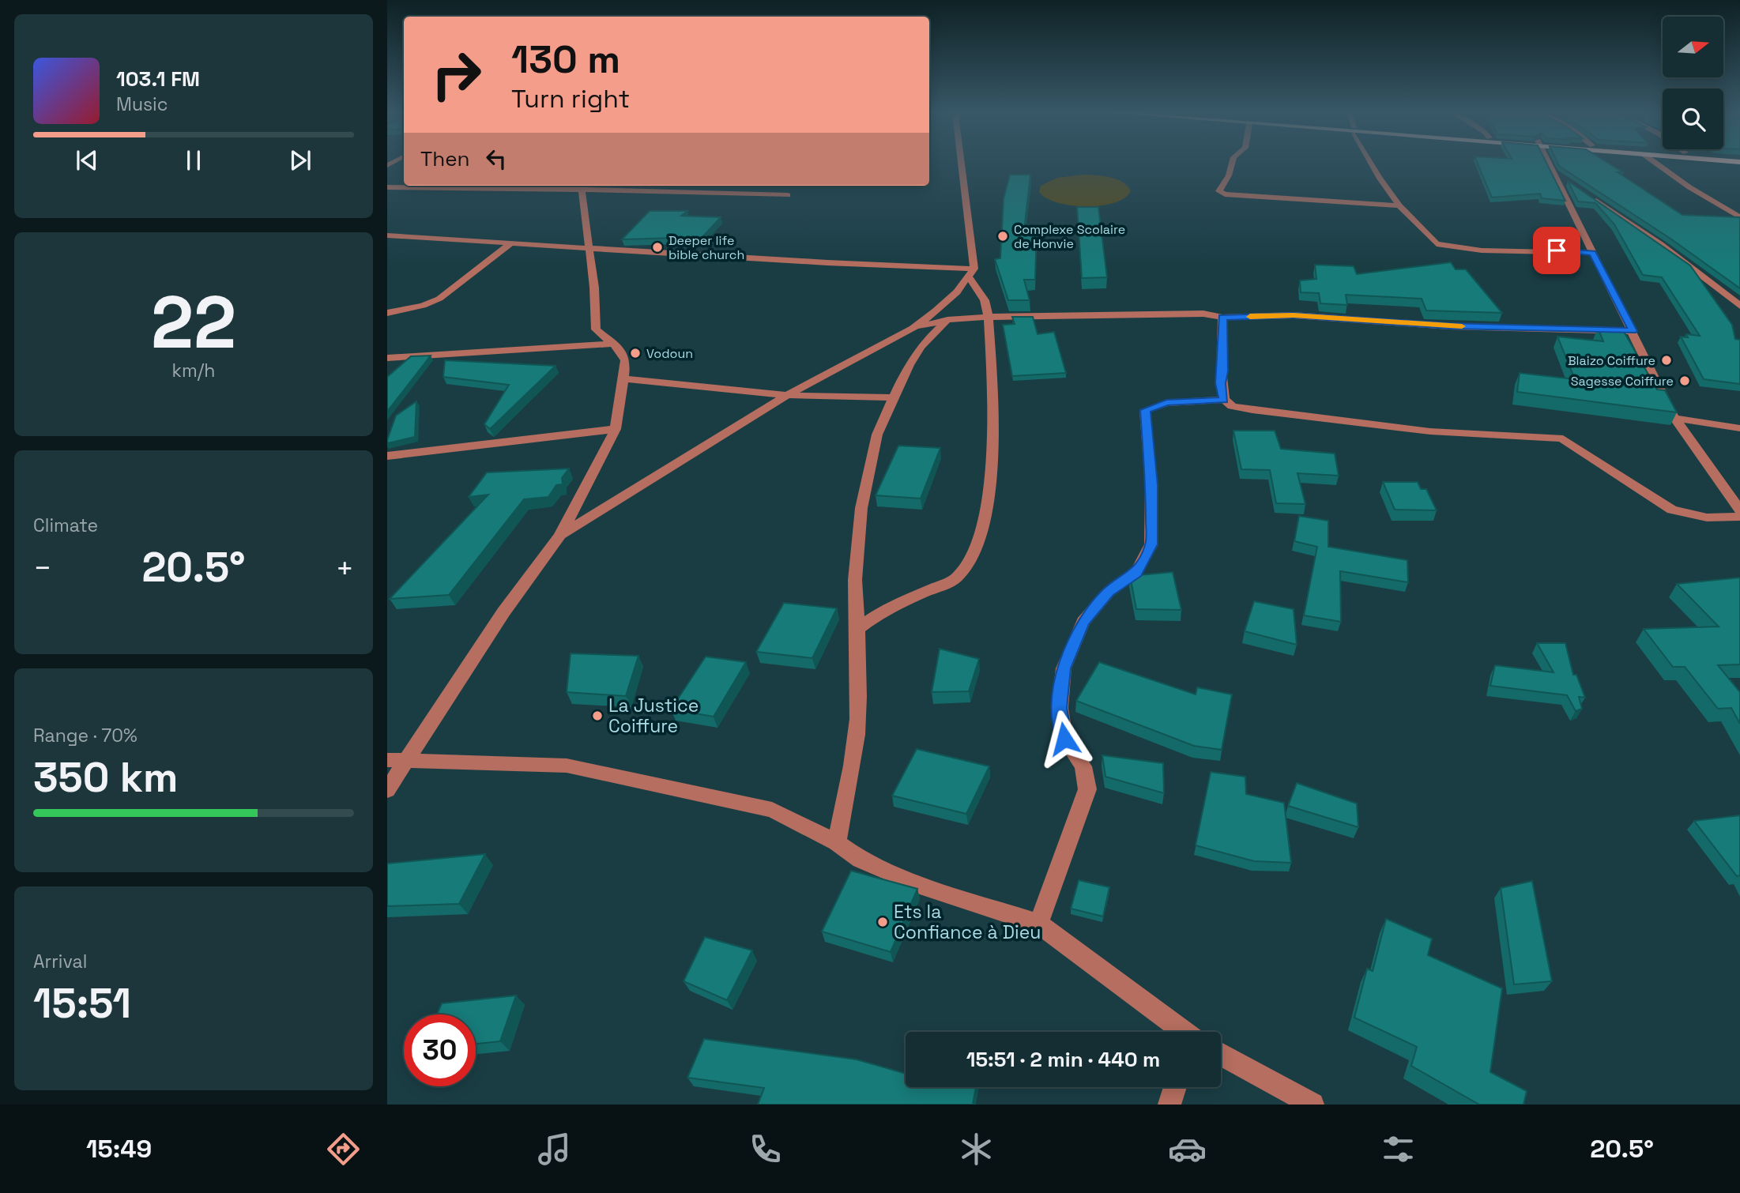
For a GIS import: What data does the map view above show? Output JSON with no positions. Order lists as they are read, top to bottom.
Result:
{
  "places": [
    "Complexe Scolaire de Honvie",
    "Deeper life bible church",
    "Vodoun",
    "Blaizo Coiffure",
    "Sagesse Coiffure",
    "La Justice Coiffure",
    "Ets la Confiance à Dieu"
  ],
  "north": "right",
  "page": {
    "turn": ["130 m", "Turn right"],
    "song": ["103.1 FM", "Music"],
    "then": "Then",
    "tile": [
      ["22", "km/h"],
      "Climate",
      ["Range · 70%", "350 km"],
      ["Arrival", "15:51"]
    ],
    "heat": ["−", "20.5°", "+"],
    "limit": "30",
    "trip": "15:51 · 2 min · 440 m",
    "tabs": ["15:49", "20.5°"]
  }
}
